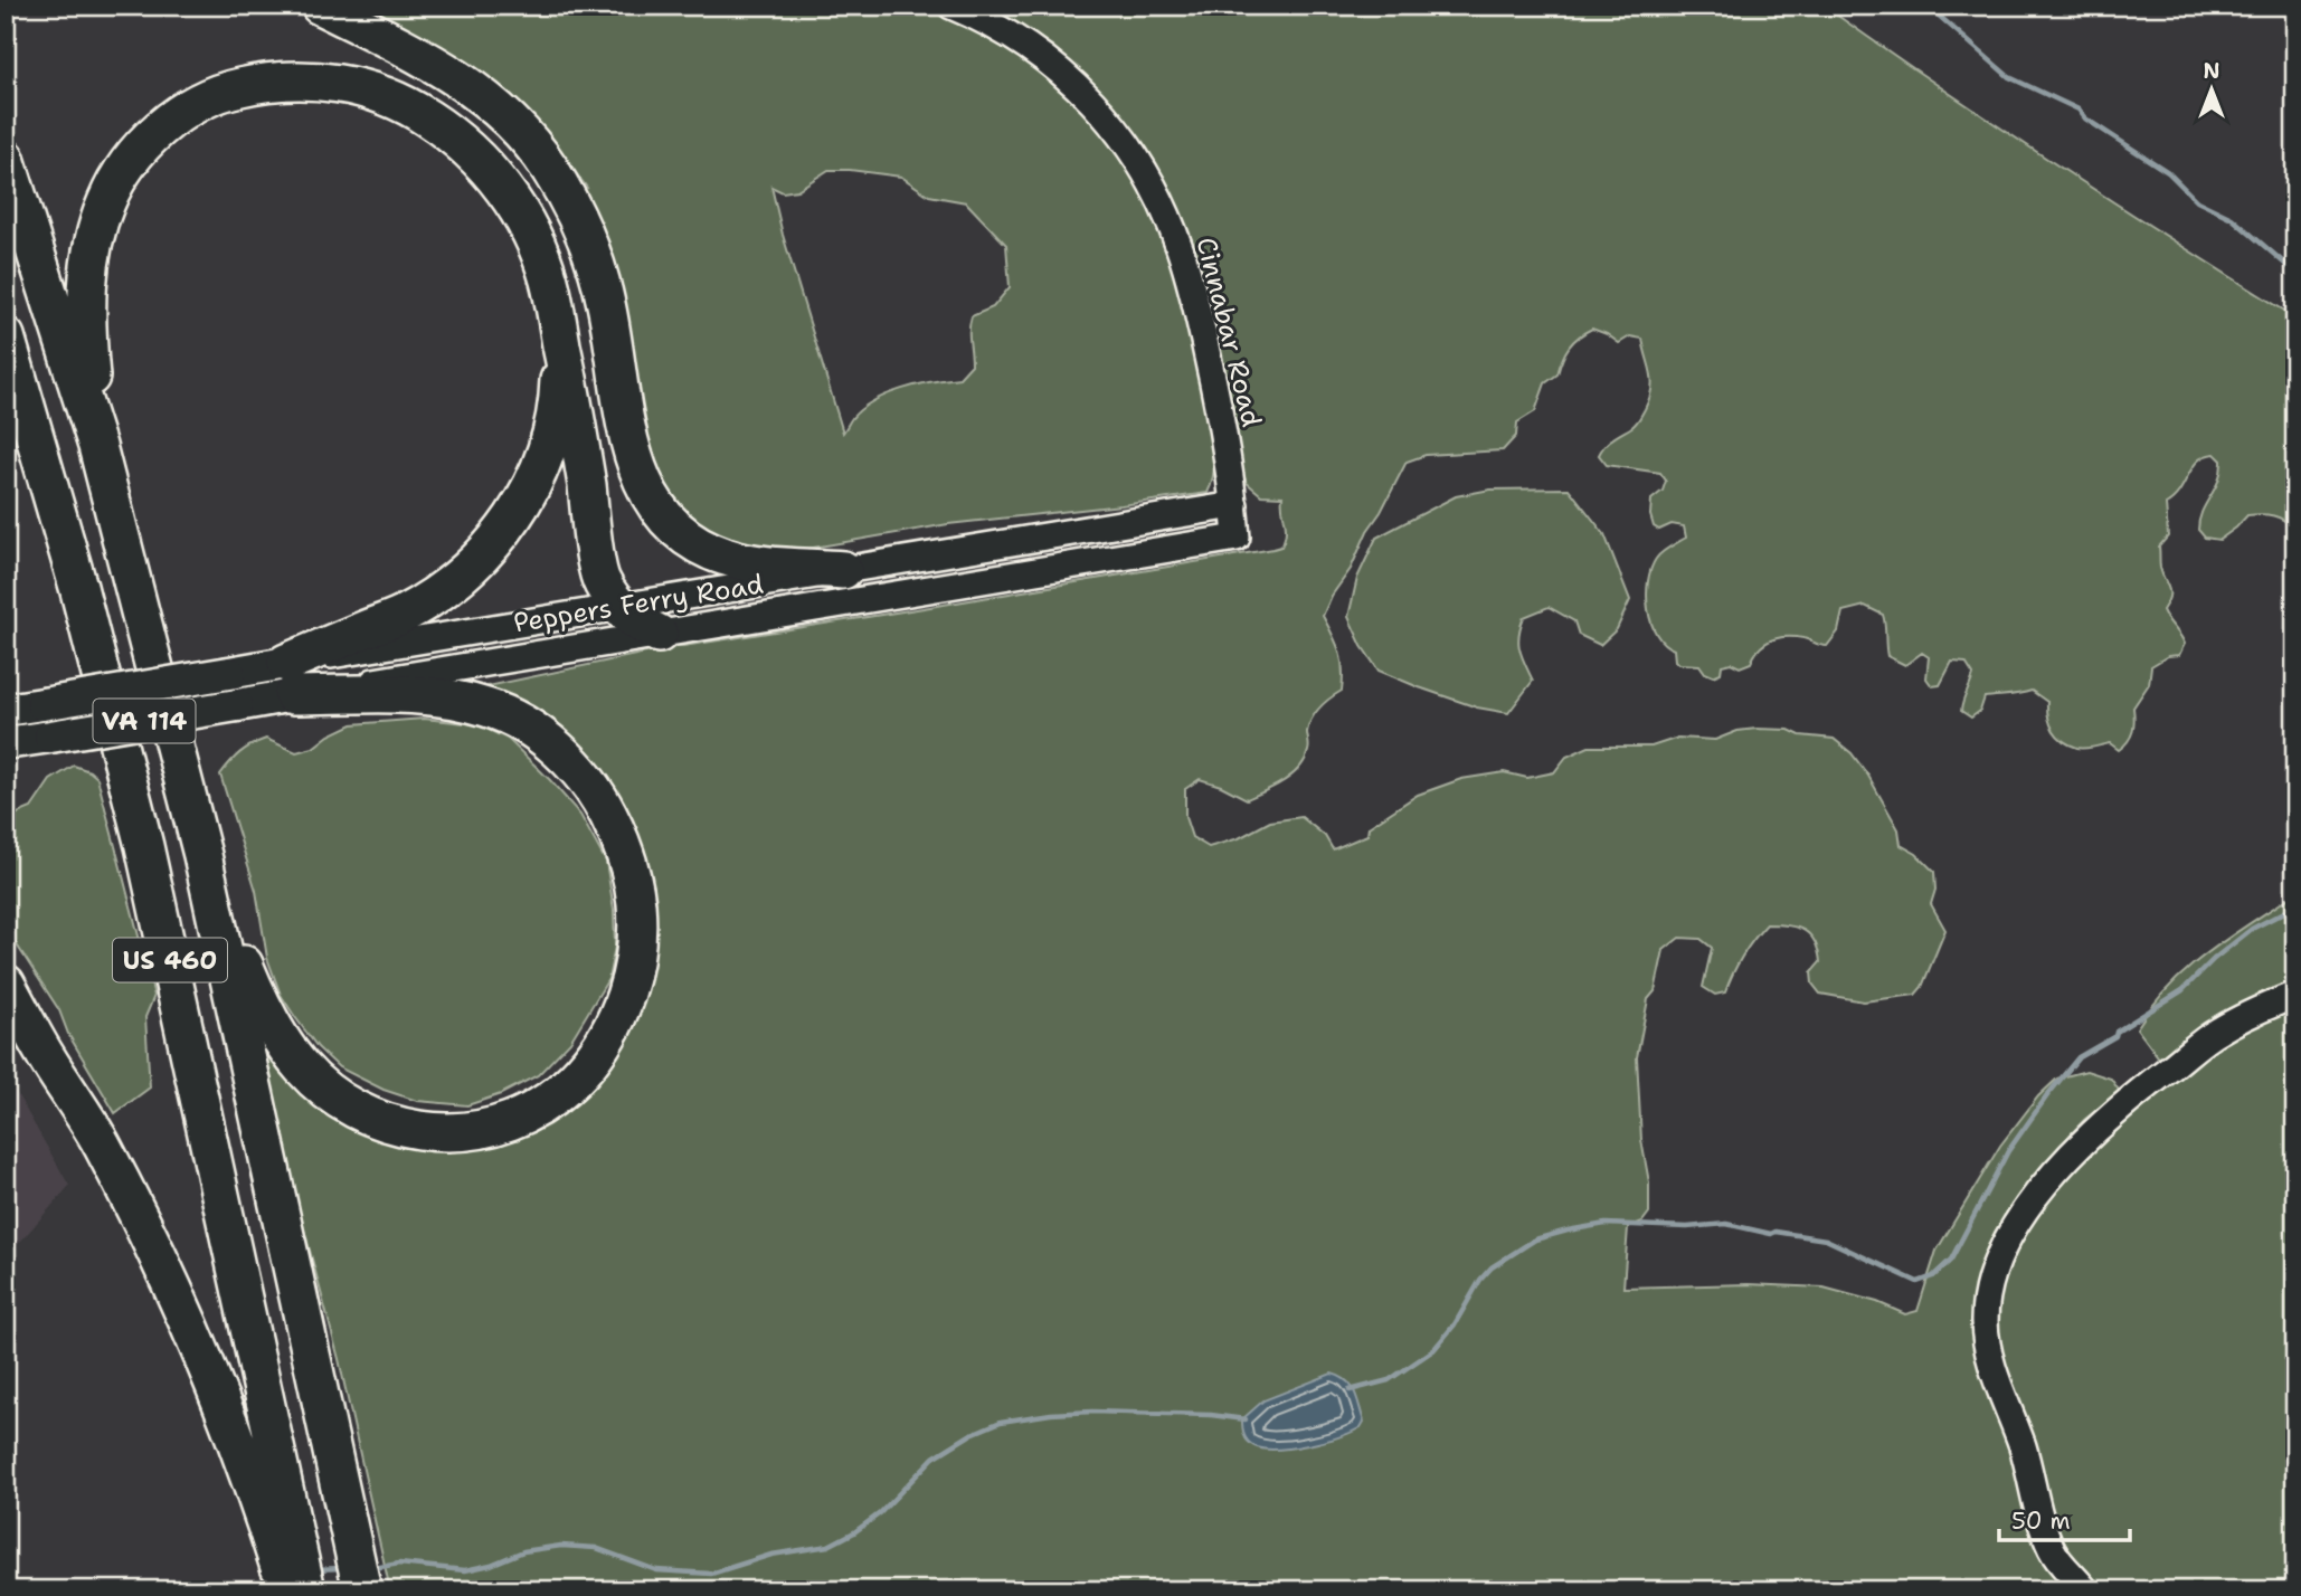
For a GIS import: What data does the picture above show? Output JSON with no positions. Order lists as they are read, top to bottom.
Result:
{
  "streets": {
    "highway": ["US 460"],
    "main road": ["Peppers Ferry Road", "VA 114"],
    "street": ["Cinnabar Road"]
  },
  "crossings": [
    ["Cinnabar Road", "Peppers Ferry Road"]
  ],
  "scale_bar": "50 m",
  "north": "top"
}
